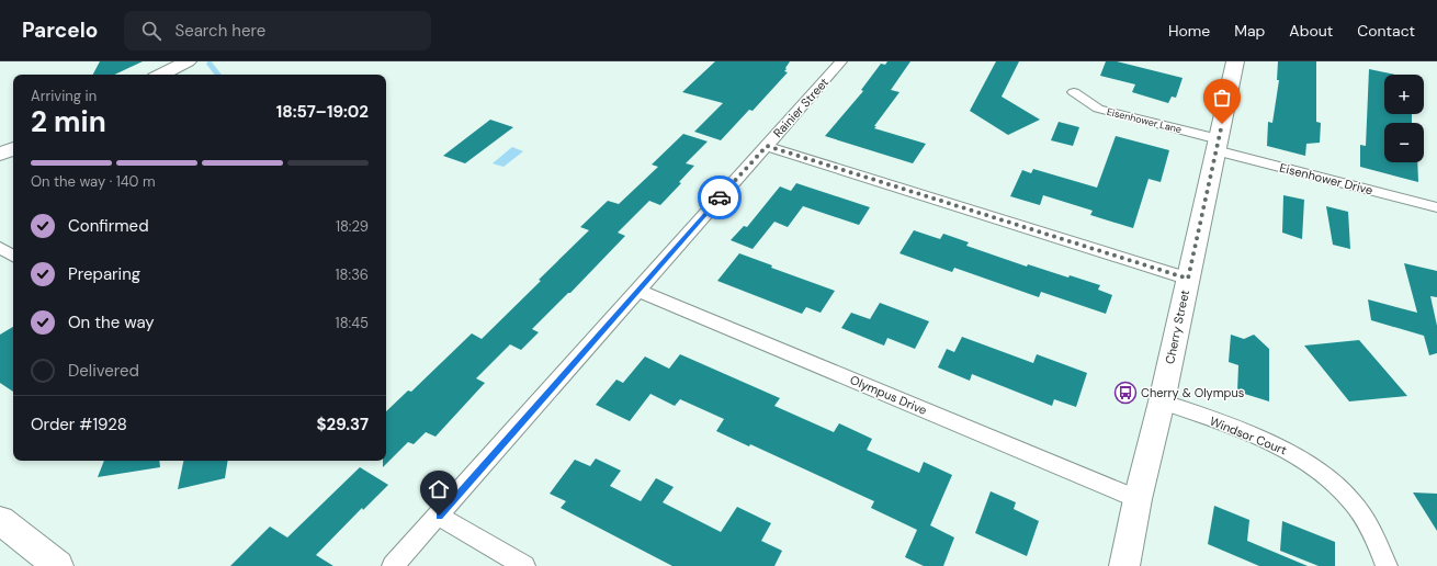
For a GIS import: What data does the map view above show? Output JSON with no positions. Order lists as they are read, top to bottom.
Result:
{
  "streets": {
    "main road": ["Cherry Street"],
    "street": [
      "Rainier Street",
      "Eisenhower Lane",
      "Eisenhower Drive",
      "Olympus Drive",
      "Windsor Court"
    ]
  },
  "crossings": [
    ["Rainier Street", "Olympus Drive"],
    ["Eisenhower Lane", "Eisenhower Drive"],
    ["Eisenhower Lane", "Cherry Street"],
    ["Eisenhower Drive", "Cherry Street"],
    ["Cherry Street", "Olympus Drive"],
    ["Cherry Street", "Windsor Court"]
  ],
  "places": {
    "bus stop": ["Cherry & Olympus"]
  },
  "page": {
    "header": "Parcelo",
    "search": "Search here",
    "nav": [
      "Home",
      "Map",
      "About",
      "Contact"
    ],
    "map_buttons": ["+", "−"],
    "heading": ["2 min", "Arriving in", "18:57–19:02"],
    "panel": ["Order #1928", "$29.37"],
    "bar": "On the way · 140 m",
    "list": [
      ["Confirmed", "18:29"],
      ["Preparing", "18:36"],
      ["On the way", "18:45"],
      "Delivered"
    ]
  }
}
